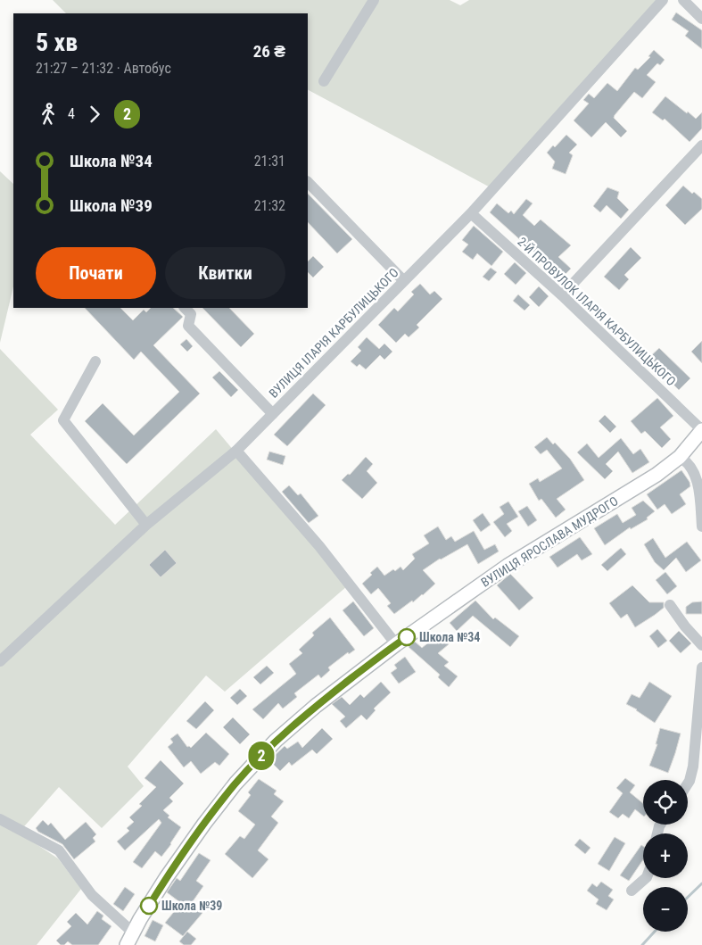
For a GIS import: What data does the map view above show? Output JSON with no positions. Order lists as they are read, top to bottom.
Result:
{
  "streets": {
    "main road": ["ВУЛИЦЯ ЯРОСЛАВА МУДРОГО"],
    "street": ["2-Й ПРОВУЛОК ІЛАРІЯ КАРБУЛИЦЬКОГО", "ВУЛИЦЯ ІЛАРІЯ КАРБУЛИЦЬКОГО"]
  },
  "crossings": [
    ["2-Й ПРОВУЛОК ІЛАРІЯ КАРБУЛИЦЬКОГО", "ВУЛИЦЯ ІЛАРІЯ КАРБУЛИЦЬКОГО"],
    ["2-Й ПРОВУЛОК ІЛАРІЯ КАРБУЛИЦЬКОГО", "ВУЛИЦЯ ЯРОСЛАВА МУДРОГО"]
  ],
  "places": ["Школа №34", "Школа №39"],
  "lines": ["bus line 2"],
  "page": {
    "on_map": "2",
    "heading": ["5 хв", "21:27 – 21:32 · Автобус", "26 ₴"],
    "legs": ["4", "2"],
    "list": [
      {
        "name": "Школа №34",
        "value": "21:31"
      },
      {
        "name": "Школа №39",
        "value": "21:32"
      }
    ],
    "buttons": ["Почати", "Квитки"],
    "map_buttons": ["+", "−"]
  }
}
